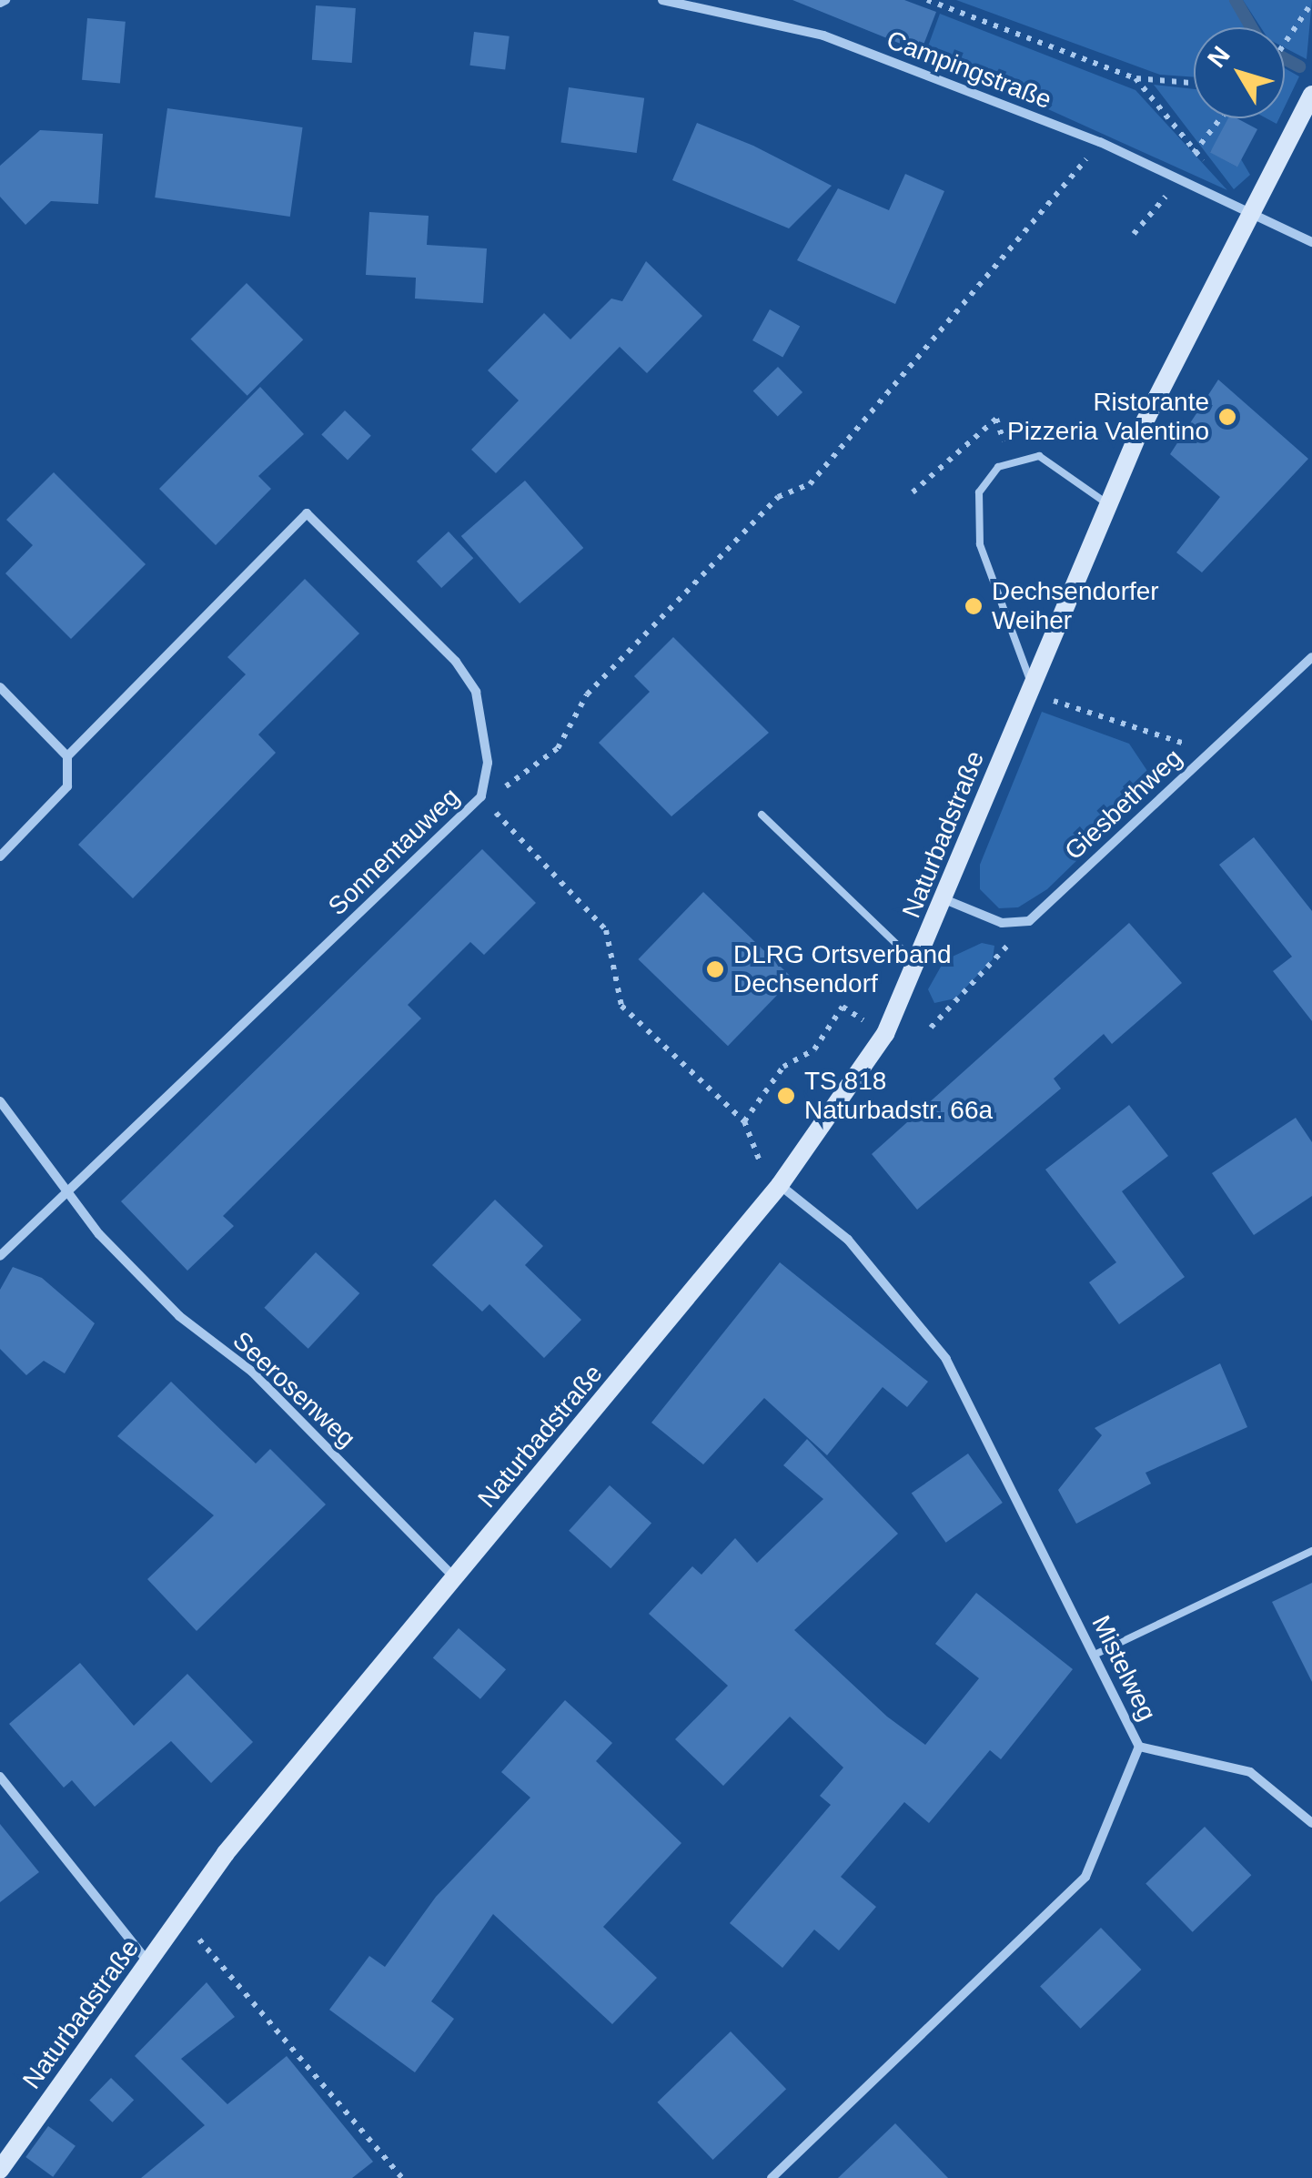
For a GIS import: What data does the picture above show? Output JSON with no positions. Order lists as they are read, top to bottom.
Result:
{
  "streets": {
    "street": [
      "Campingstraße",
      "Giesbethweg",
      "Naturbadstraße",
      "Sonnentauweg",
      "Seerosenweg",
      "Mistelweg"
    ]
  },
  "crossings": [
    ["Campingstraße", "Naturbadstraße"],
    ["Naturbadstraße", "Seerosenweg"],
    ["Naturbadstraße", "Mistelweg"],
    ["Sonnentauweg", "Seerosenweg"]
  ],
  "places": [
    "Ristorante Pizzeria Valentino",
    "Dechsendorfer Weiher",
    "DLRG Ortsverband Dechsendorf",
    "TS 818 Naturbadstr. 66a"
  ],
  "north": "top left"
}
